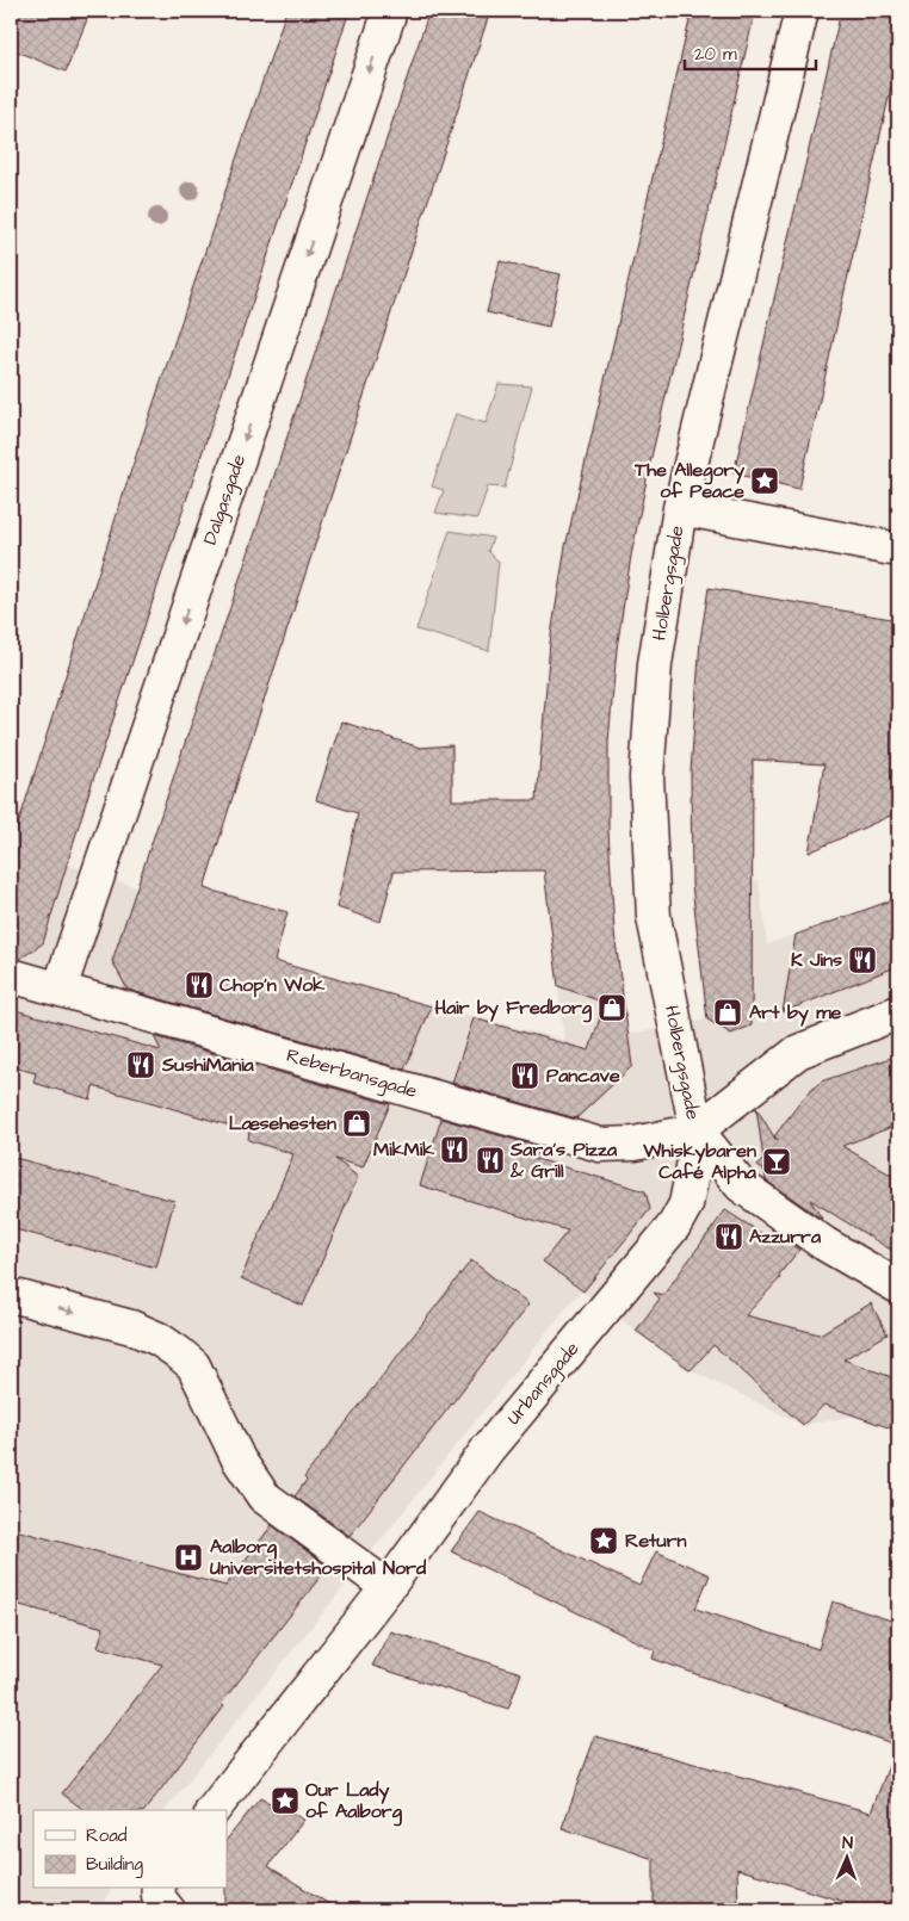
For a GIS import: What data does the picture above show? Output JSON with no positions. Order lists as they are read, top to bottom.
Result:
{
  "streets": {
    "street": [
      "Dalgasgade",
      "Holbergsgade",
      "Reberbansgade",
      "Urbansgade"
    ]
  },
  "crossings": [
    ["Dalgasgade", "Reberbansgade"],
    ["Holbergsgade", "Reberbansgade"],
    ["Holbergsgade", "Urbansgade"],
    ["Reberbansgade", "Urbansgade"]
  ],
  "one_way": ["Dalgasgade"],
  "places": {
    "place": ["The Allegory of Peace", "Return", "Our Lady of Aalborg"],
    "restaurant": [
      "K Jins",
      "Chop'n Wok",
      "SushiMania",
      "Pancave",
      "MikMik",
      "Sara's Pizza & Grill",
      "Azzurra"
    ],
    "shop": ["Hair by Fredborg", "Art by me", "Læsehesten"],
    "bar": ["Whiskybaren Café Alpha"],
    "hospital": ["Aalborg Universitetshospital Nord"]
  },
  "legend": ["Road", "Building"],
  "scale_bar": "20 m",
  "north": "top"
}
